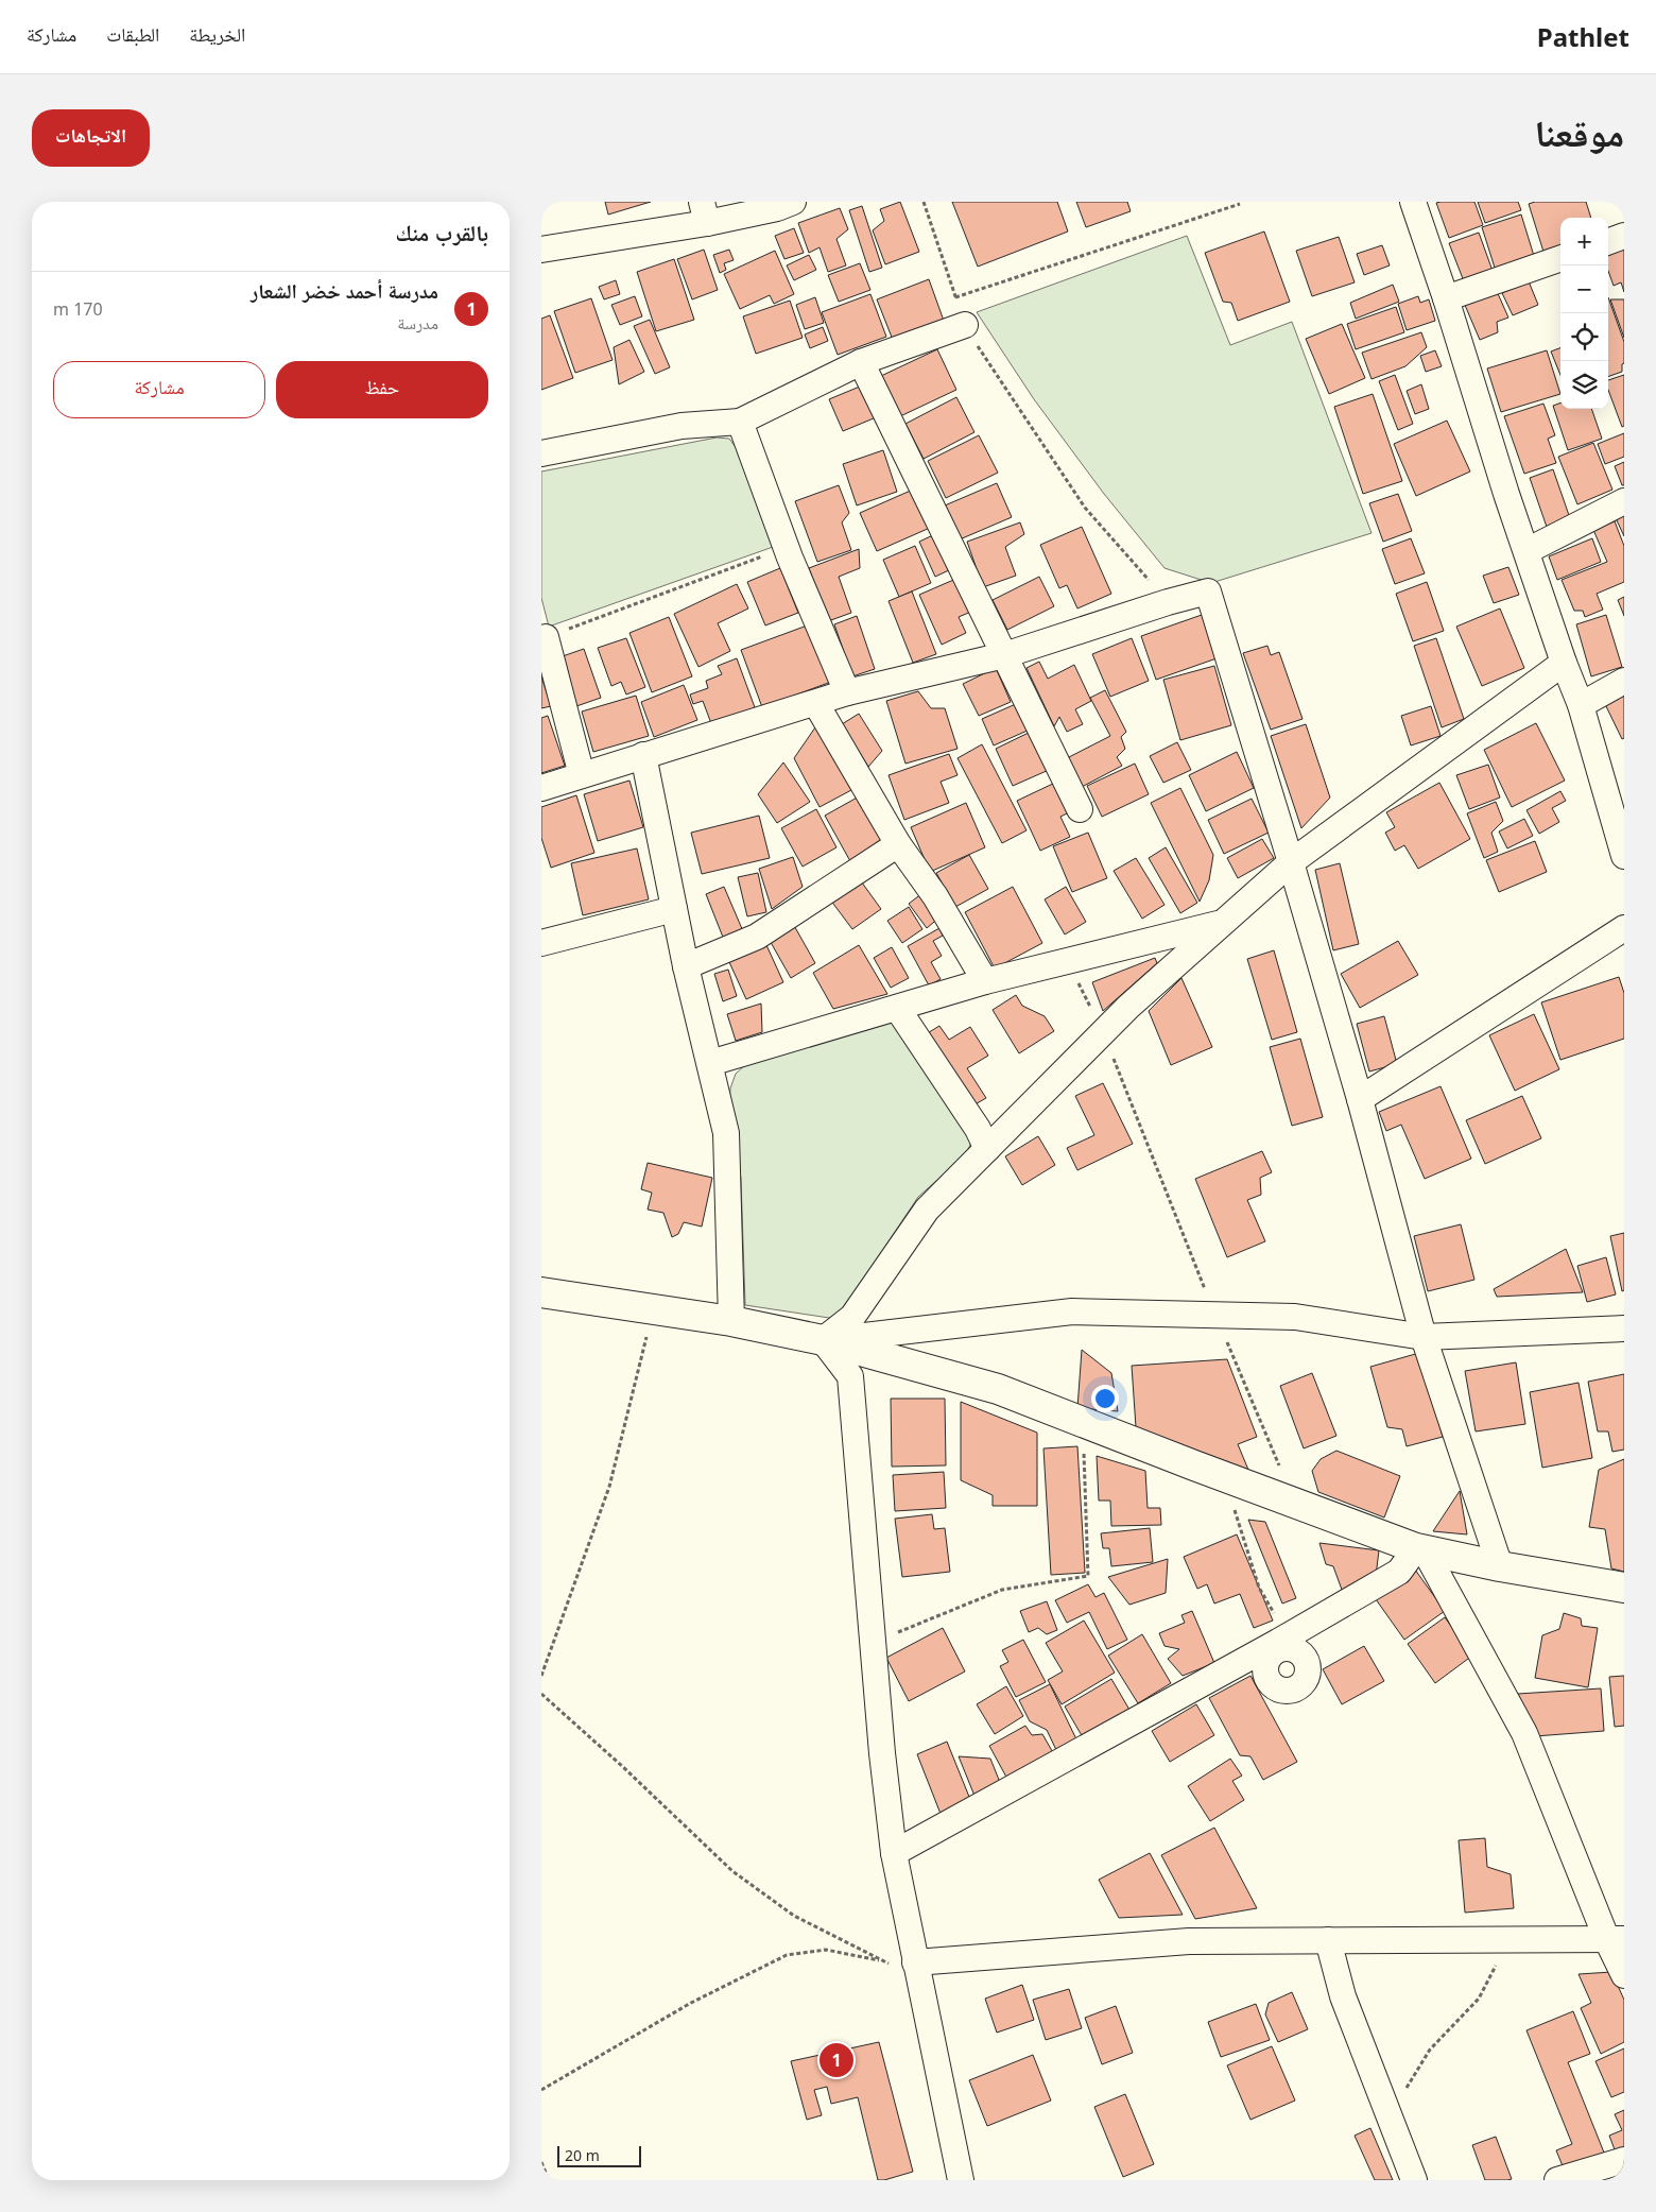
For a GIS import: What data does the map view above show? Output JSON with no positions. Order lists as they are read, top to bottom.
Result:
{
  "scale_bar": "20 m",
  "page": {
    "header": "Pathlet",
    "nav": ["الخريطة", "الطبقات", "مشاركة"],
    "title": "موقعنا",
    "buttons": [
      "الاتجاهات",
      ["حفظ", "مشاركة"]
    ],
    "heading": "بالقرب منك",
    "map_buttons": ["+", "−"],
    "list": [
      {
        "mark": "1",
        "name": "مدرسة أحمد خضر الشعار",
        "note": "مدرسة",
        "value": "170 m"
      }
    ],
    "pins": "1",
    "scale": "20 m"
  }
}
